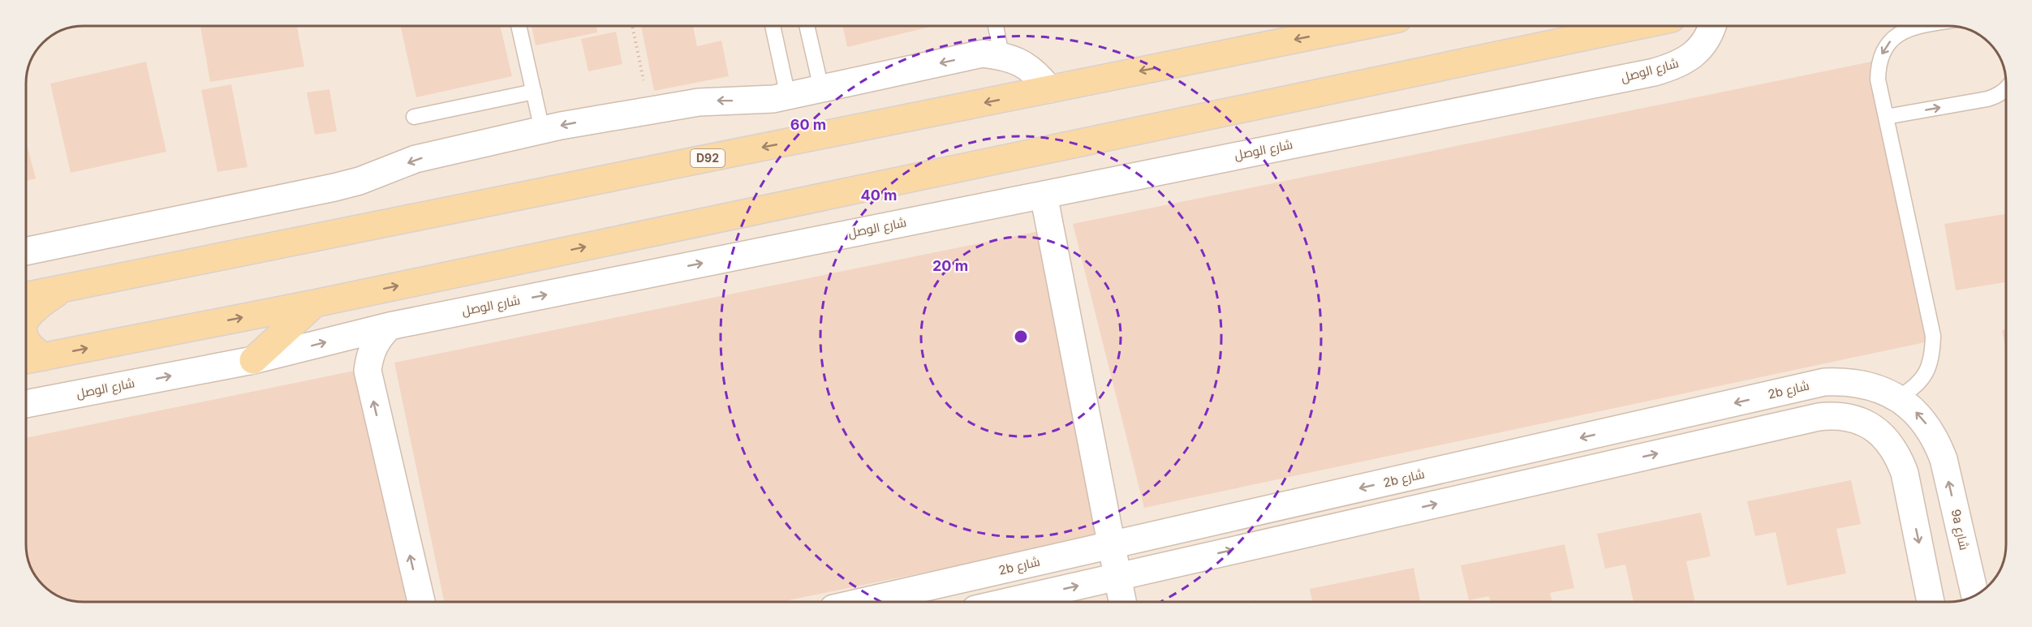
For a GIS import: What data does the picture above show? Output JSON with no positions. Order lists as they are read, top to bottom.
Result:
{
  "streets": {
    "main road": ["D92"],
    "street": ["شارع الوصل", "2b شارع", "9a شارع"]
  },
  "crossings": [
    ["2b شارع", "9a شارع"]
  ],
  "one_way": ["2b شارع", "9a شارع"],
  "rings": ["60 m", "40 m", "20 m"]
}
